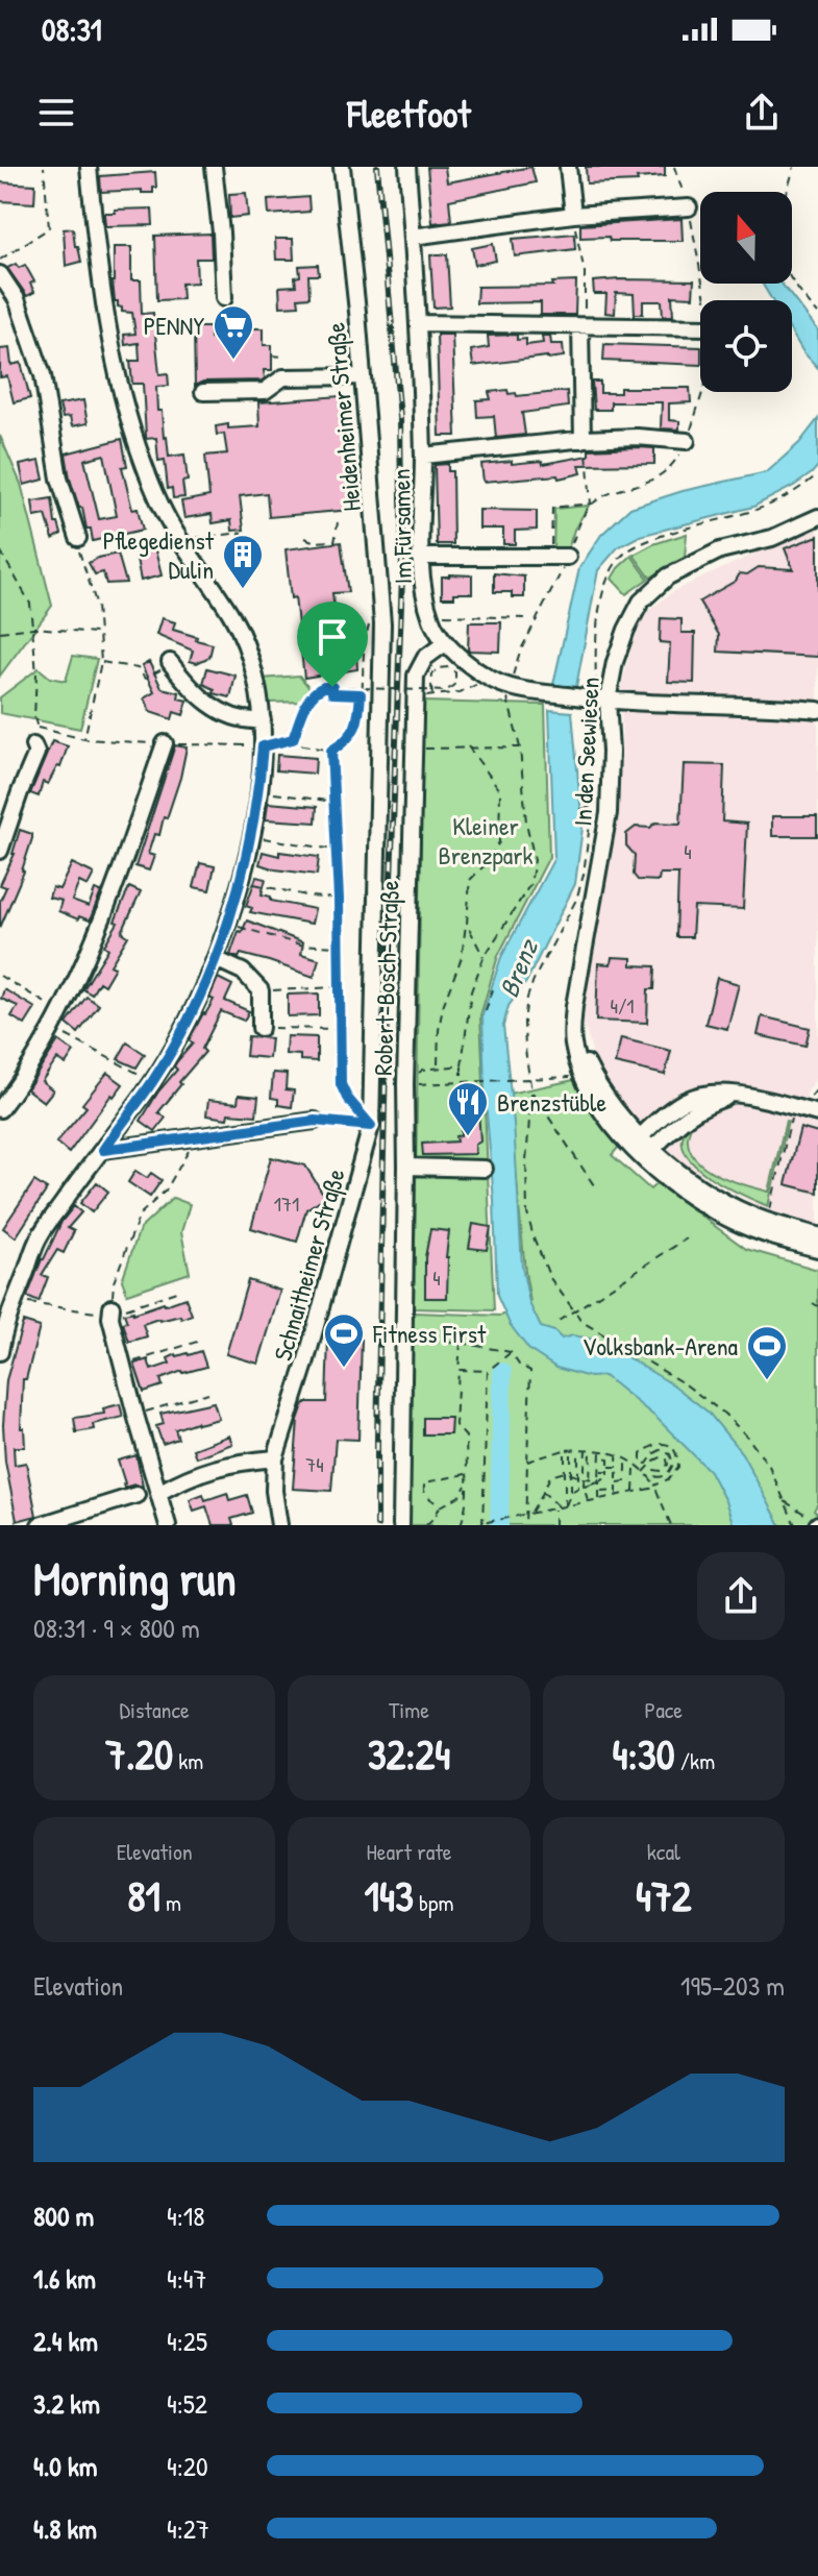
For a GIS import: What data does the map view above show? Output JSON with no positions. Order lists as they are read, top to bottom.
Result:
{
  "streets": {
    "street": [
      "Heidenheimer Straße",
      "Im Fürsamen",
      "In den Seewiesen",
      "Robert-Bosch-Straße",
      "Schnaitheimer Straße"
    ]
  },
  "crossings": [
    ["Heidenheimer Straße", "Schnaitheimer Straße"],
    ["Im Fürsamen", "In den Seewiesen"],
    ["Im Fürsamen", "Robert-Bosch-Straße"]
  ],
  "water": ["Brenz"],
  "parks": ["Kleiner Brenzpark"],
  "places": {
    "supermarket": ["PENNY"],
    "building": ["Pflegedienst Dulin"],
    "restaurant": ["Brenzstüble"],
    "sports": ["Fitness First", "Volksbank-Arena"]
  },
  "house_numbers": [
    "4",
    "4/1",
    "171",
    "4",
    "74"
  ],
  "north": "top",
  "page": {
    "status": "08:31",
    "header": "Fleetfoot",
    "heading": ["Morning run", "08:31 · 9 × 800 m"],
    "stats": [
      ["Distance", "7.20 km"],
      ["Time", "32:24"],
      ["Pace", "4:30 /km"],
      ["Elevation", "81 m"],
      ["Heart rate", "143 bpm"],
      ["kcal", "472"]
    ],
    "chart": ["Elevation", "195–203 m"],
    "list": [
      {
        "name": "800 m",
        "note": "4:18"
      },
      {
        "name": "1.6 km",
        "note": "4:47"
      },
      {
        "name": "2.4 km",
        "note": "4:25"
      },
      {
        "name": "3.2 km",
        "note": "4:52"
      },
      {
        "name": "4.0 km",
        "note": "4:20"
      },
      {
        "name": "4.8 km",
        "note": "4:27"
      }
    ]
  }
}
